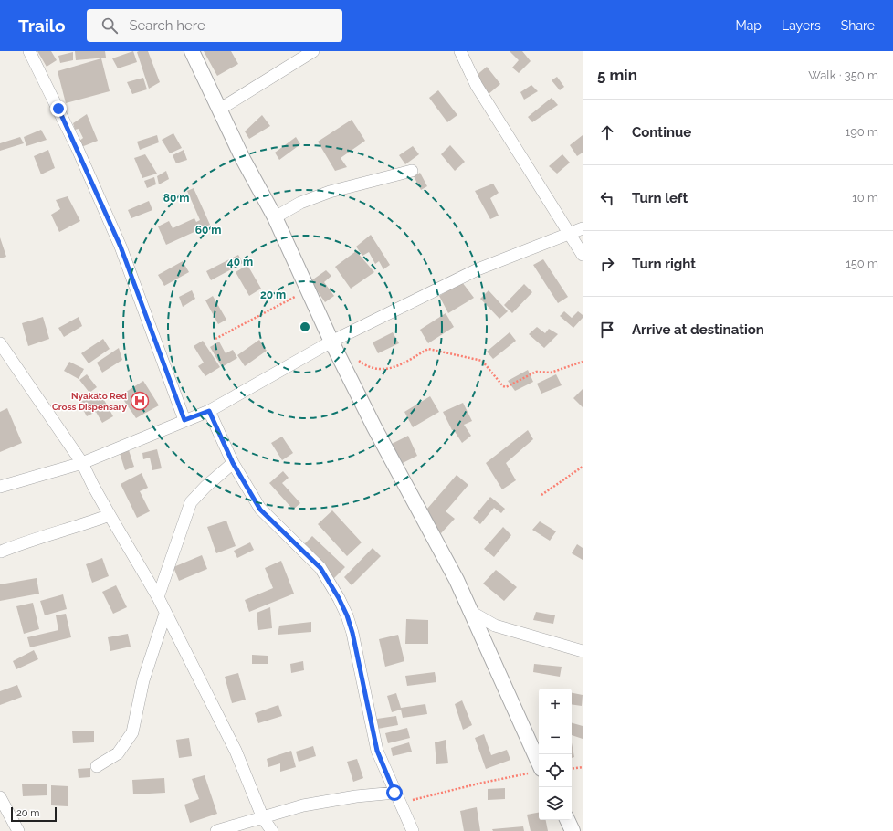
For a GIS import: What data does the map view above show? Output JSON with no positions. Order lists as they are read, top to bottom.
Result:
{
  "places": {
    "hospital": ["Nyakato Red Cross Dispensary"]
  },
  "scale_bar": "20 m",
  "page": {
    "header": "Trailo",
    "search": "Search here",
    "nav": ["Map", "Layers", "Share"],
    "heading": ["5 min", "Walk · 350 m"],
    "list": [
      ["Continue", "190 m"],
      ["Turn left", "10 m"],
      ["Turn right", "150 m"],
      "Arrive at destination"
    ],
    "map_buttons": ["+", "−"],
    "scale": "20 m"
  },
  "rings": [
    "80 m",
    "60 m",
    "40 m",
    "20 m"
  ]
}
